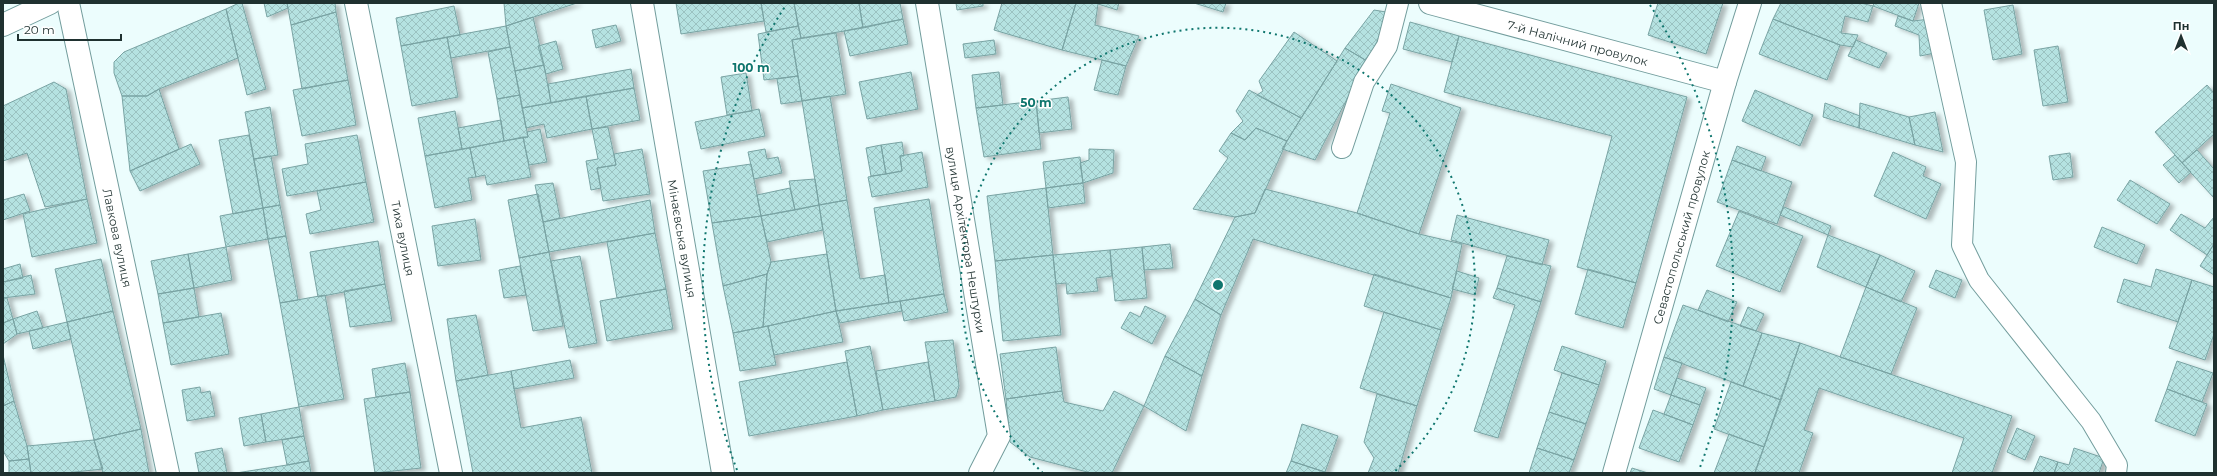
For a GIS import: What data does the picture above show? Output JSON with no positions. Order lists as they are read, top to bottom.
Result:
{
  "streets": {
    "street": [
      "7-й Налічний провулок",
      "Лавкова вулиця",
      "Тиха вулиця",
      "Мінаєвська вулиця",
      "Севастопольський провулок",
      "вулиця Архітектора Нештурхи"
    ]
  },
  "crossings": [
    ["7-й Налічний провулок", "Севастопольський провулок"]
  ],
  "scale_bar": "20 m",
  "north": "top",
  "rings": ["100 m", "50 m"]
}
